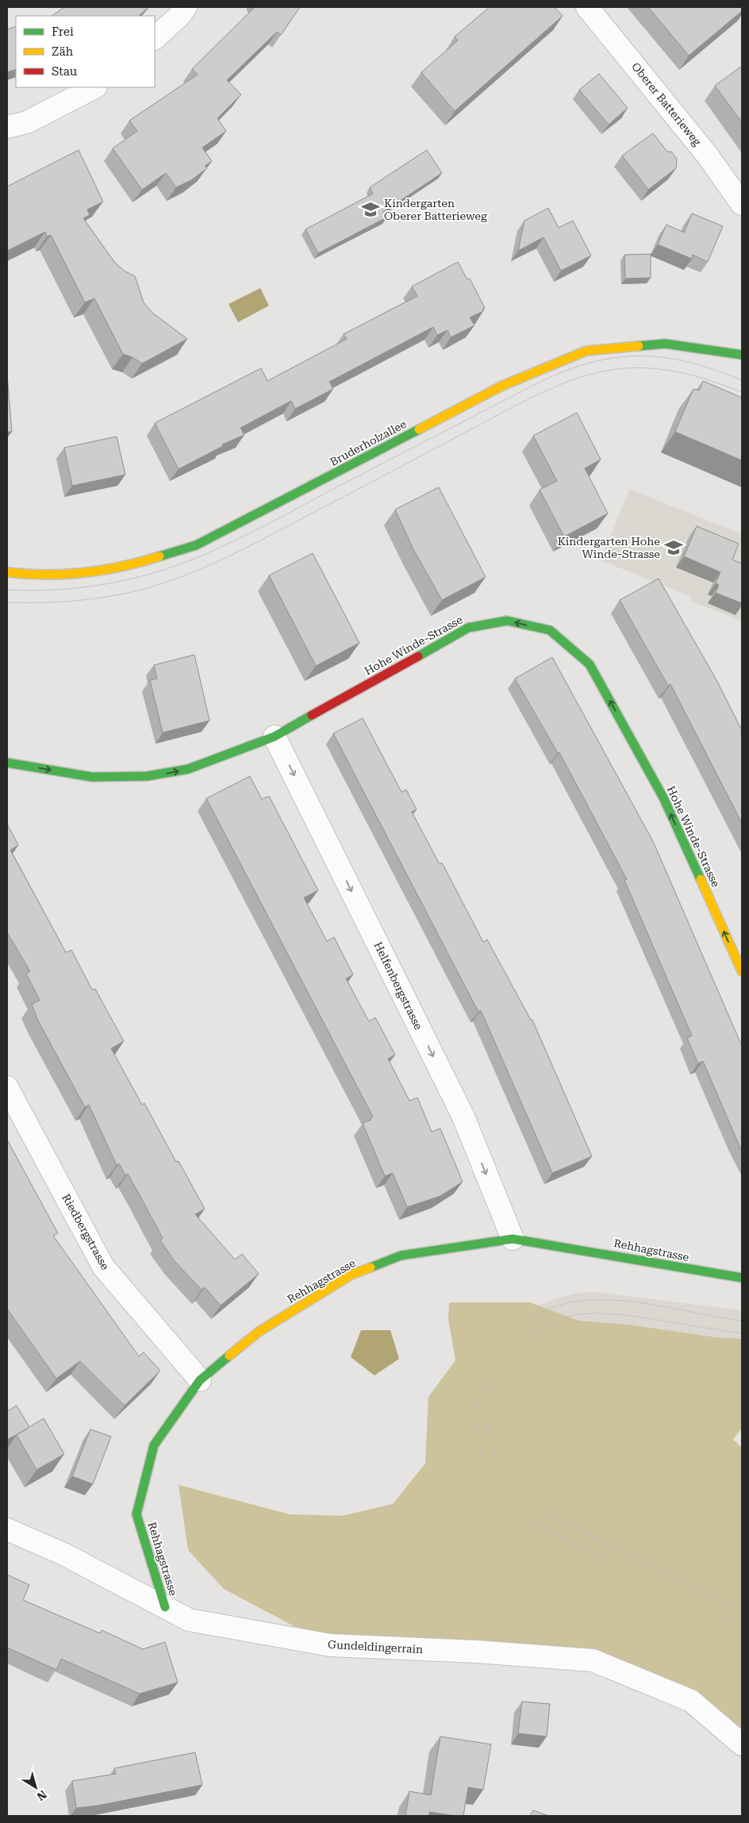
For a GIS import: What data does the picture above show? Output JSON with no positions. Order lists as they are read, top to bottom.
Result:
{
  "streets": {
    "street": [
      "Oberer Batterieweg",
      "Bruderholzallee",
      "Hohe Winde-Strasse",
      "Helfenbergstrasse",
      "Riedbergstrasse",
      "Rehhagstrasse",
      "Gundeldingerrain"
    ]
  },
  "crossings": [
    ["Hohe Winde-Strasse", "Helfenbergstrasse"],
    ["Helfenbergstrasse", "Rehhagstrasse"],
    ["Riedbergstrasse", "Rehhagstrasse"],
    ["Rehhagstrasse", "Gundeldingerrain"]
  ],
  "one_way": ["Helfenbergstrasse"],
  "places": {
    "school or university": ["Kindergarten Oberer Batterieweg", "Kindergarten Hohe Winde-Strasse"]
  },
  "legend": ["Frei", "Zäh", "Stau"],
  "north": "bottom right"
}
